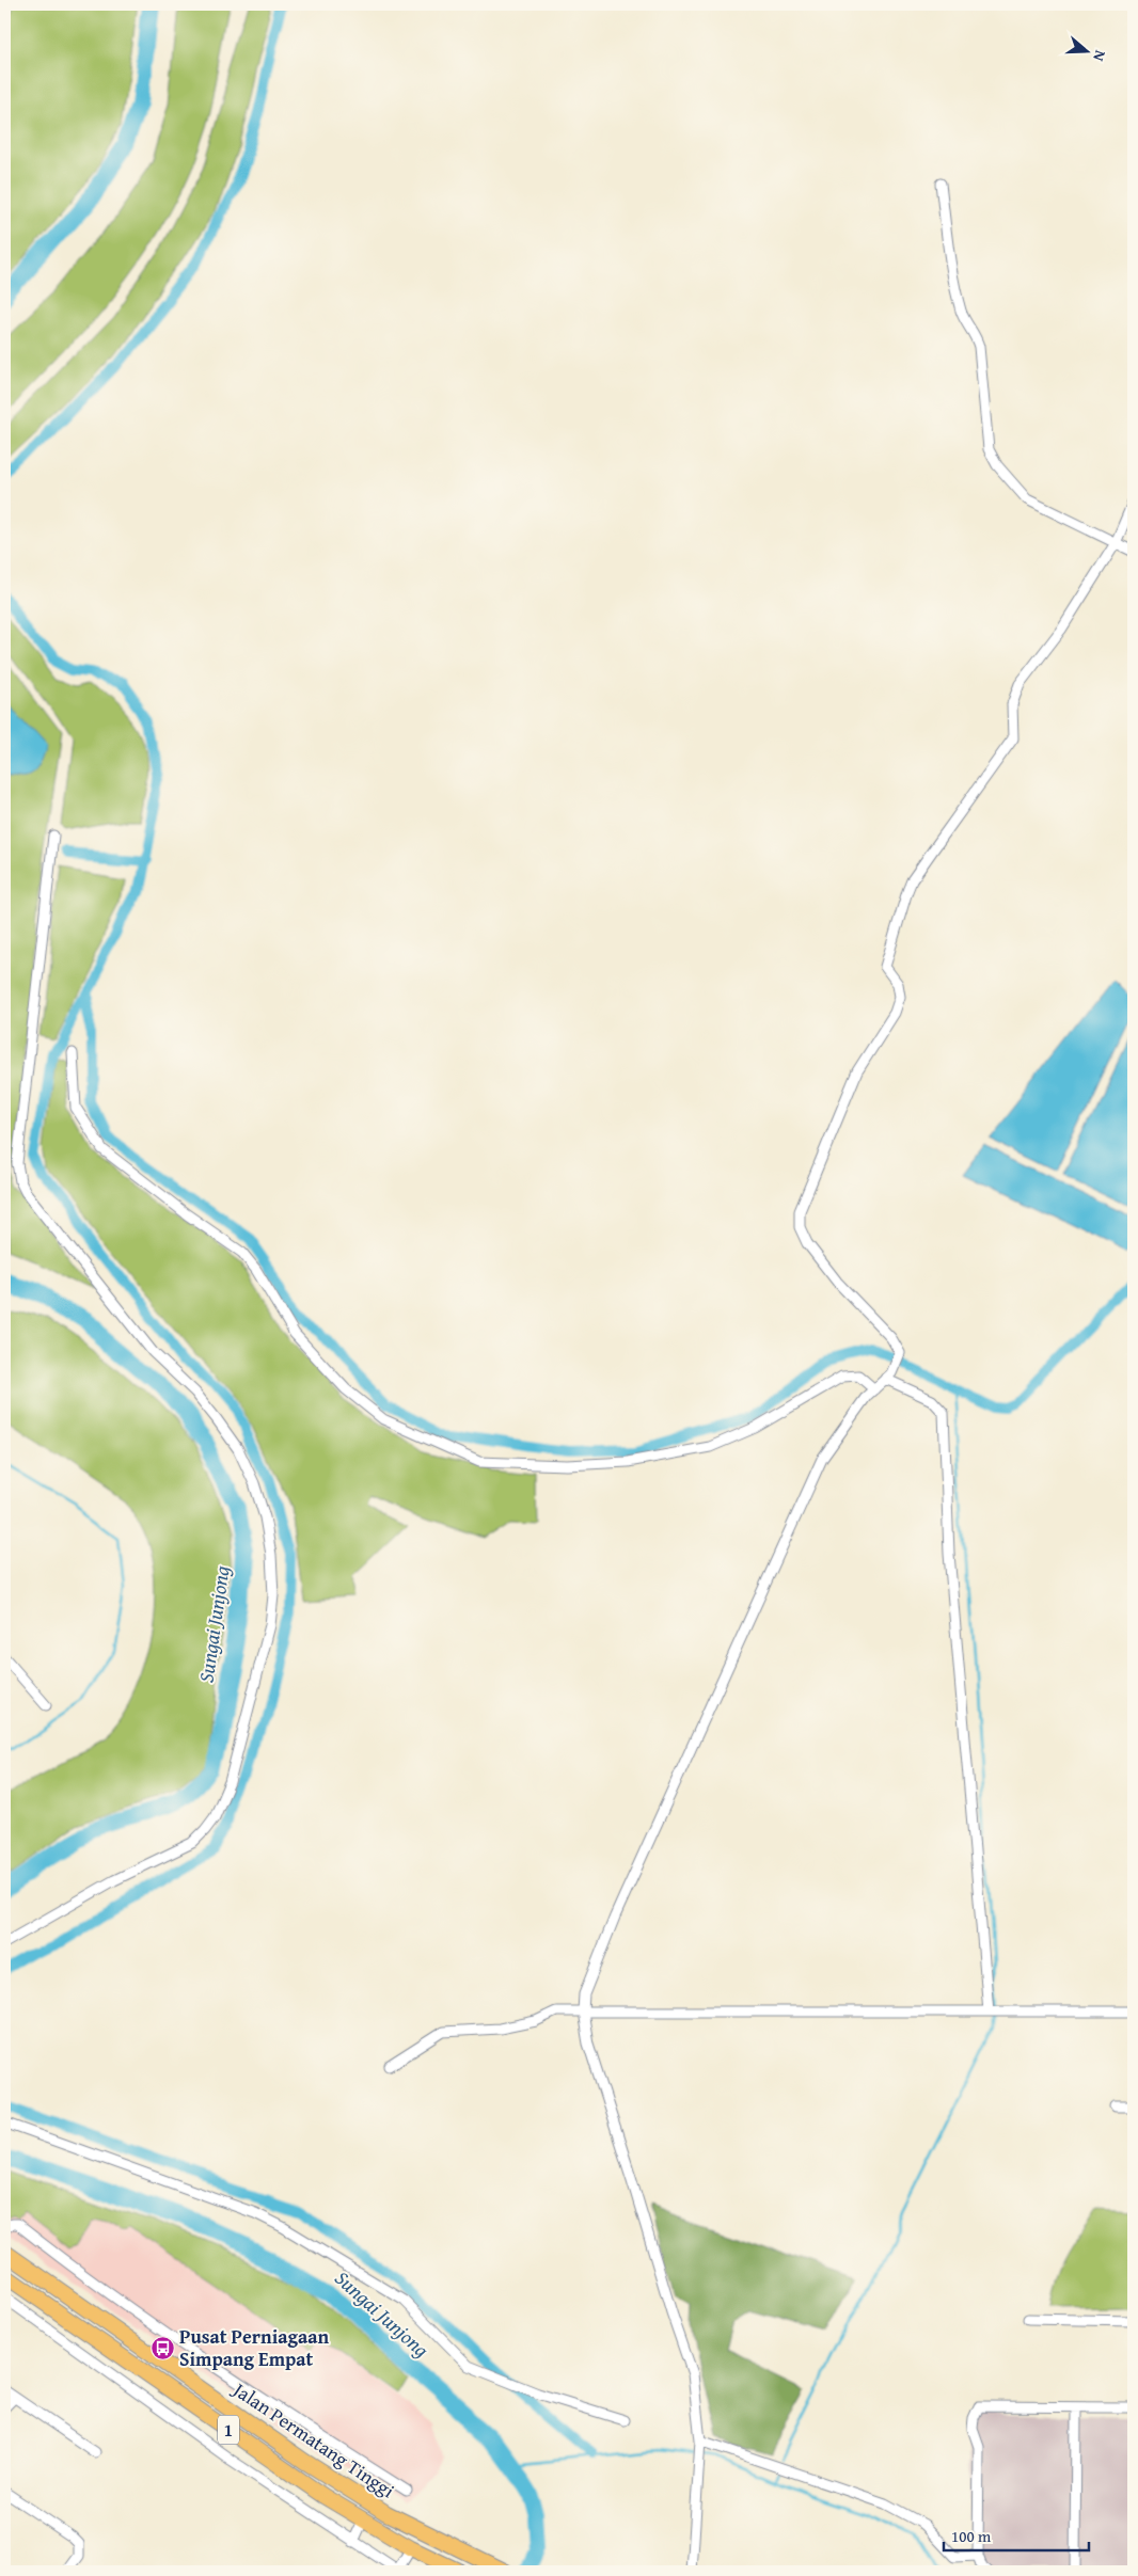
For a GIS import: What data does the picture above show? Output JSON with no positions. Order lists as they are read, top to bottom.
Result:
{
  "streets": {
    "highway": ["1", "Jalan Permatang Tinggi"]
  },
  "water": ["Sungai Junjong"],
  "places": {
    "bus stop": ["Pusat Perniagaan Simpang Empat"]
  },
  "scale_bar": "100 m",
  "north": "right"
}
